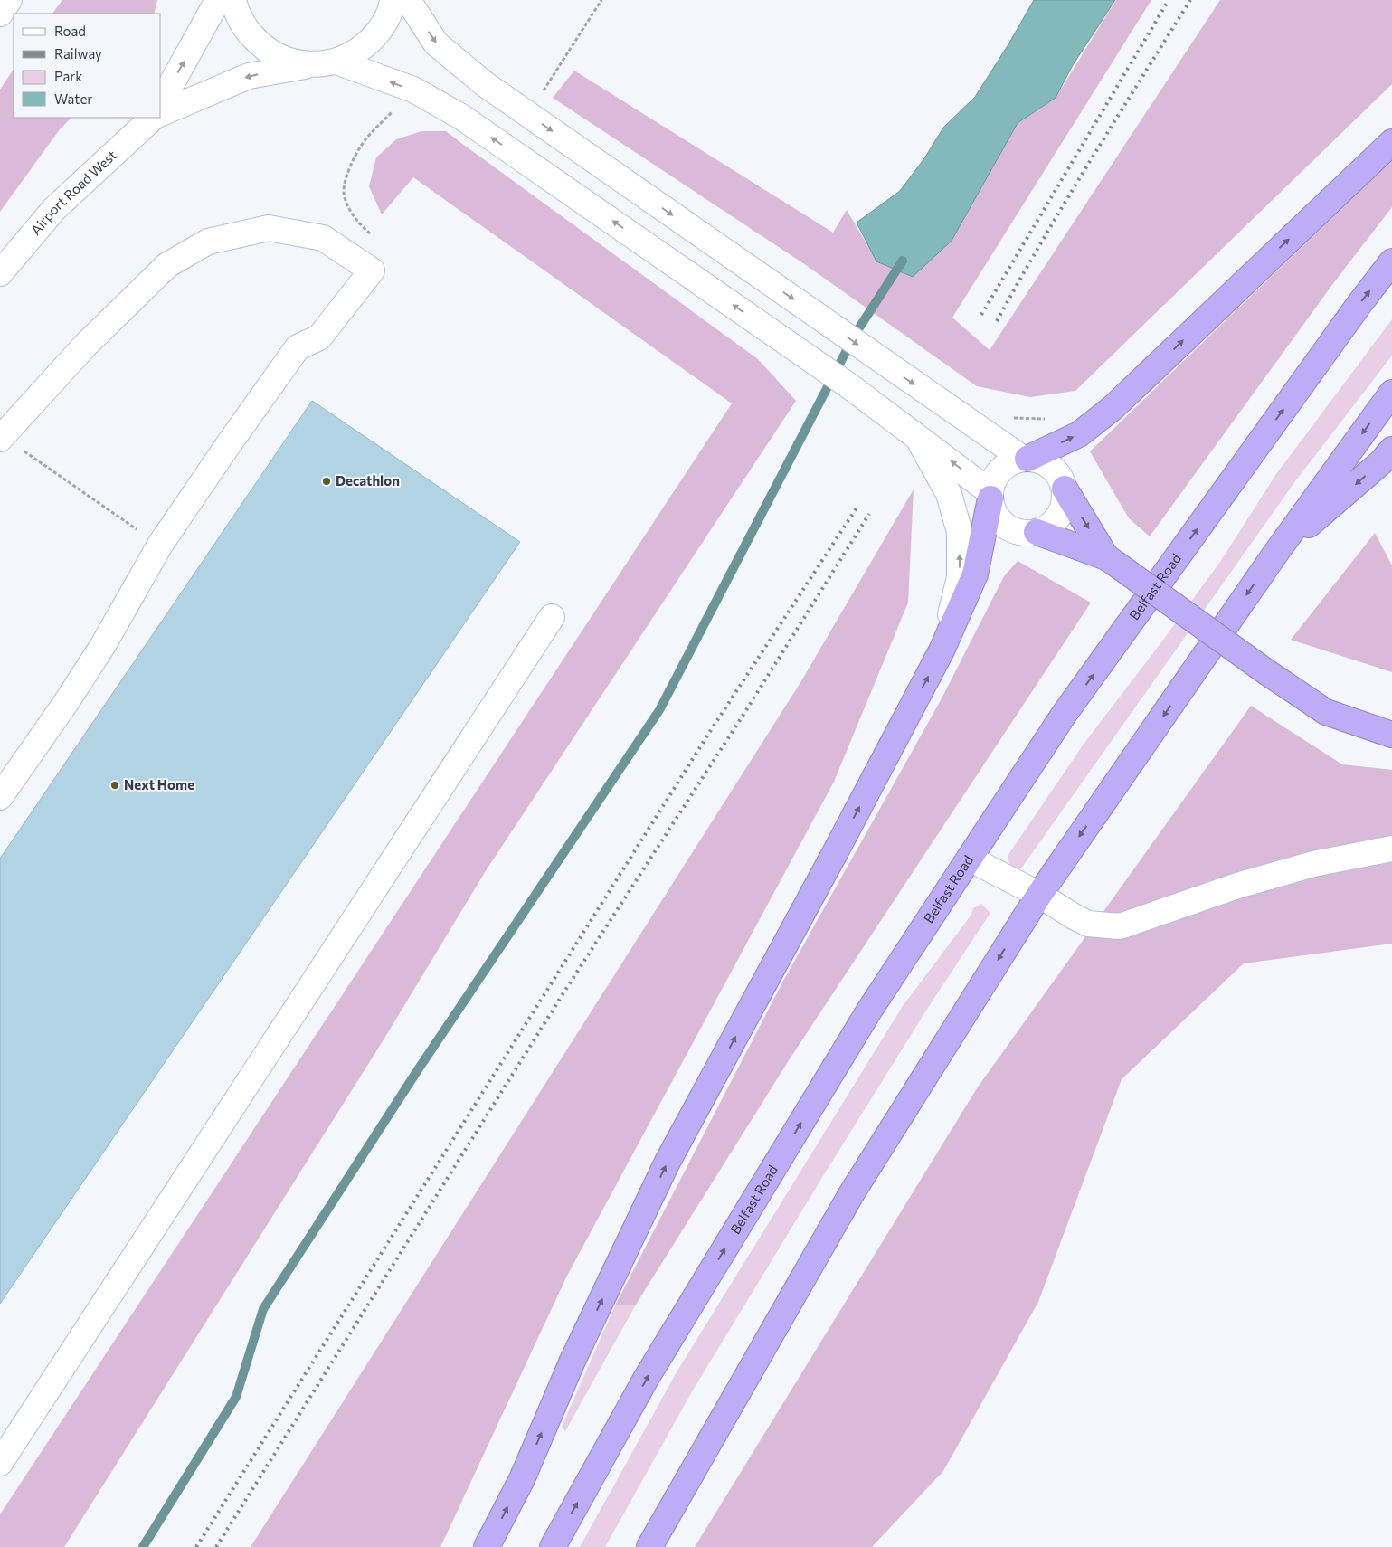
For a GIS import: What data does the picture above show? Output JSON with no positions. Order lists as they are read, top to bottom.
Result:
{
  "streets": {
    "highway": ["Belfast Road"],
    "street": ["Airport Road West"]
  },
  "places": ["Decathlon", "Next Home"],
  "legend": [
    "Road",
    "Railway",
    "Park",
    "Water"
  ]
}
